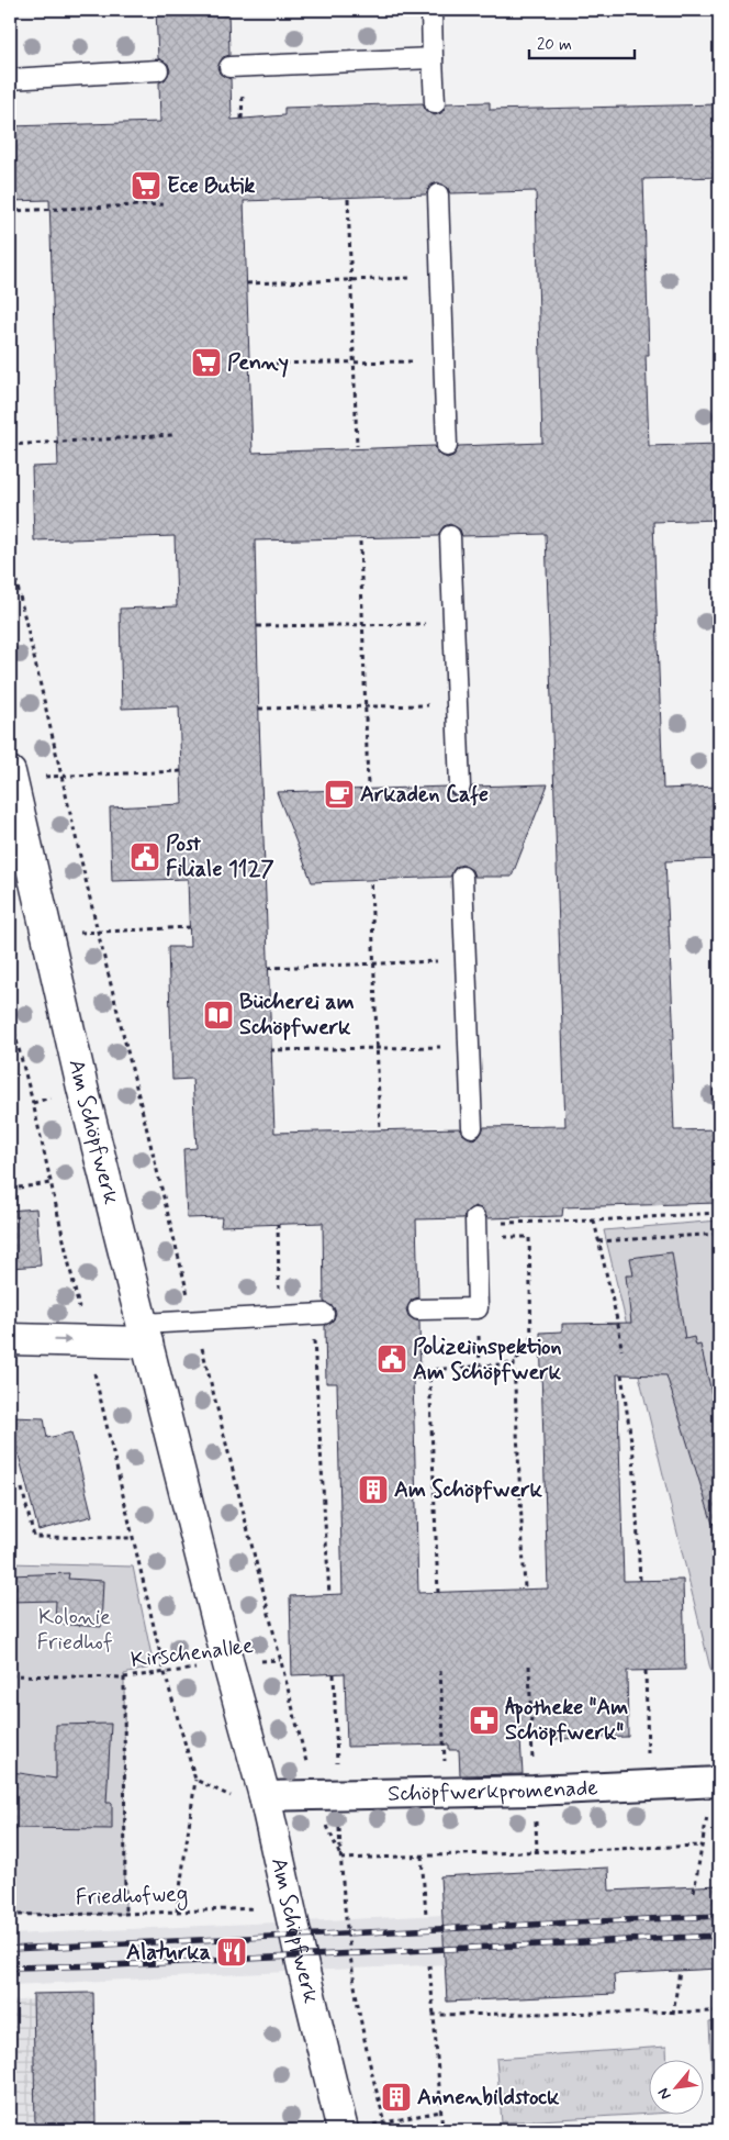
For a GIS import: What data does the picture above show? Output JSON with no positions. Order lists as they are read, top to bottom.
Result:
{
  "streets": {
    "street": ["Am Schöpfwerk", "Schöpfwerkpromenade"],
    "path": ["Kirschenallee", "Friedhofweg"]
  },
  "crossings": [
    ["Am Schöpfwerk", "Kirschenallee"],
    ["Am Schöpfwerk", "Schöpfwerkpromenade"]
  ],
  "parks": ["Kolonie Friedhof"],
  "places": {
    "supermarket": ["Ece Butik", "Penny"],
    "cafe": ["Arkaden Cafe"],
    "public building": ["Post Filiale 1127", "Polizeiinspektion Am Schöpfwerk"],
    "library": ["Bücherei am Schöpfwerk"],
    "building": ["Am Schöpfwerk", "Annenbildstock"],
    "pharmacy": ["Apotheke \"Am Schöpfwerk\""],
    "restaurant": ["Alaturka"]
  },
  "scale_bar": "20 m",
  "north": "bottom left"
}
